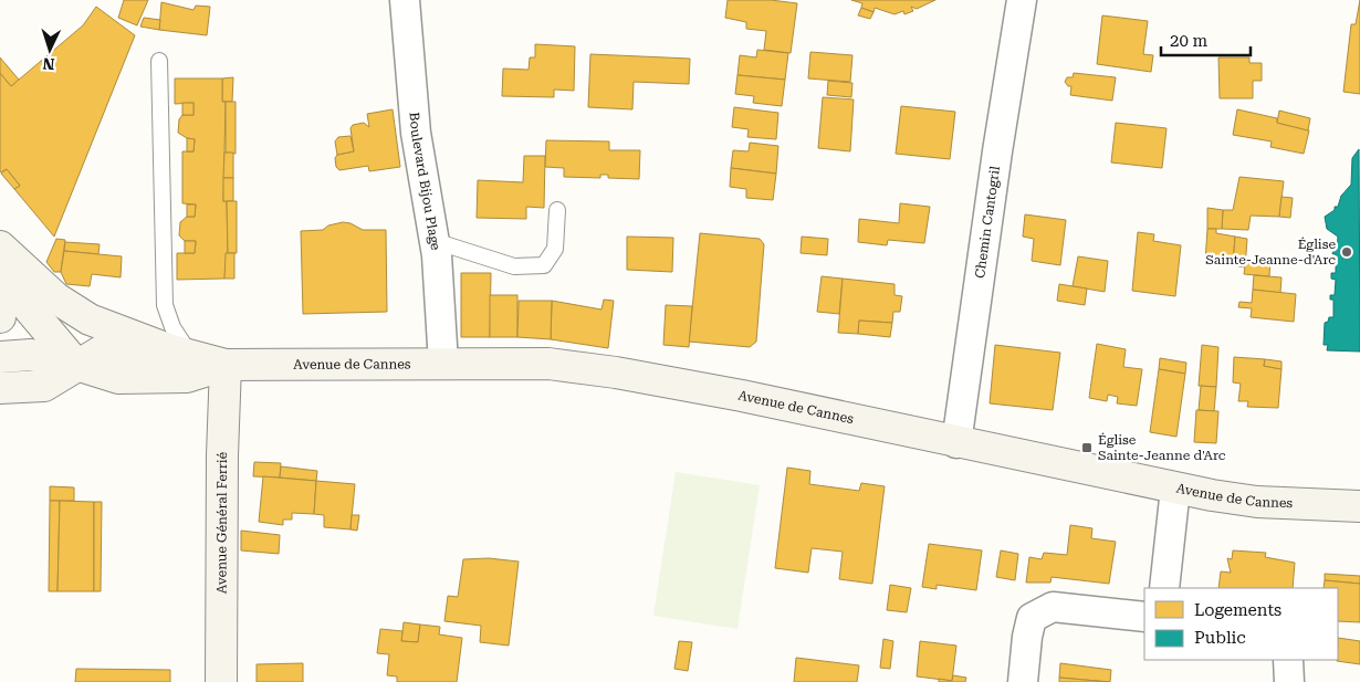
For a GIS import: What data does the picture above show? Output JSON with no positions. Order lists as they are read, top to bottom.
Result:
{
  "streets": {
    "main road": ["Avenue de Cannes", "Avenue Général Ferrié"],
    "street": ["Boulevard Bijou Plage", "Chemin Cantogril"]
  },
  "crossings": [
    ["Boulevard Bijou Plage", "Avenue de Cannes"],
    ["Chemin Cantogril", "Avenue de Cannes"],
    ["Avenue de Cannes", "Avenue Général Ferrié"]
  ],
  "places": {
    "other": ["Église Sainte-Jeanne-d'Arc"],
    "transit": ["Église Sainte-Jeanne d'Arc"]
  },
  "legend": ["Logements", "Public"],
  "scale_bar": "20 m",
  "north": "bottom"
}
